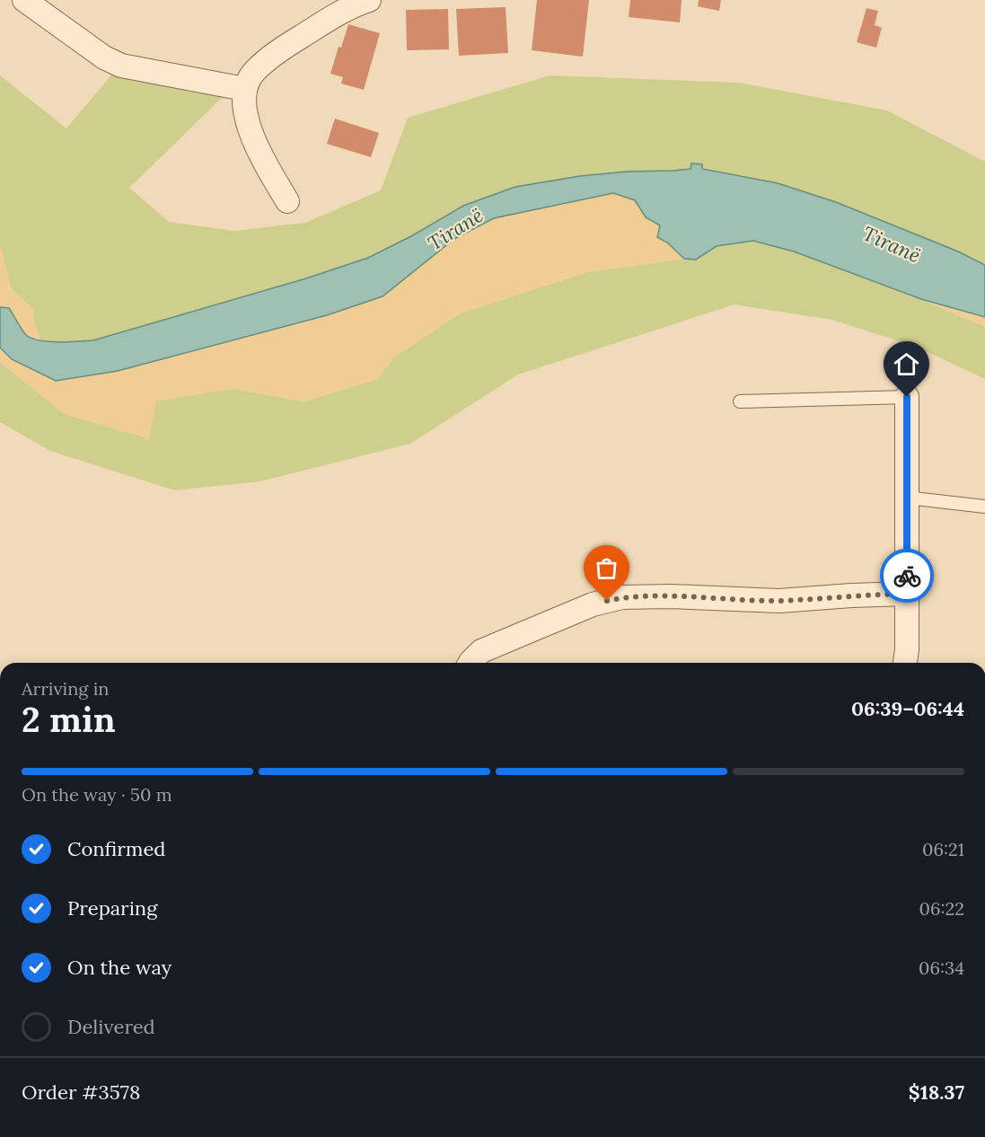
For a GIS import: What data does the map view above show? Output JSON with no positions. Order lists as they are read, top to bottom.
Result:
{
  "water": ["Tiranë"],
  "page": {
    "heading": ["2 min", "Arriving in", "06:39–06:44"],
    "panel": ["Order #3578", "$18.37"],
    "bar": "On the way · 50 m",
    "list": [
      ["Confirmed", "06:21"],
      ["Preparing", "06:22"],
      ["On the way", "06:34"],
      "Delivered"
    ]
  }
}
